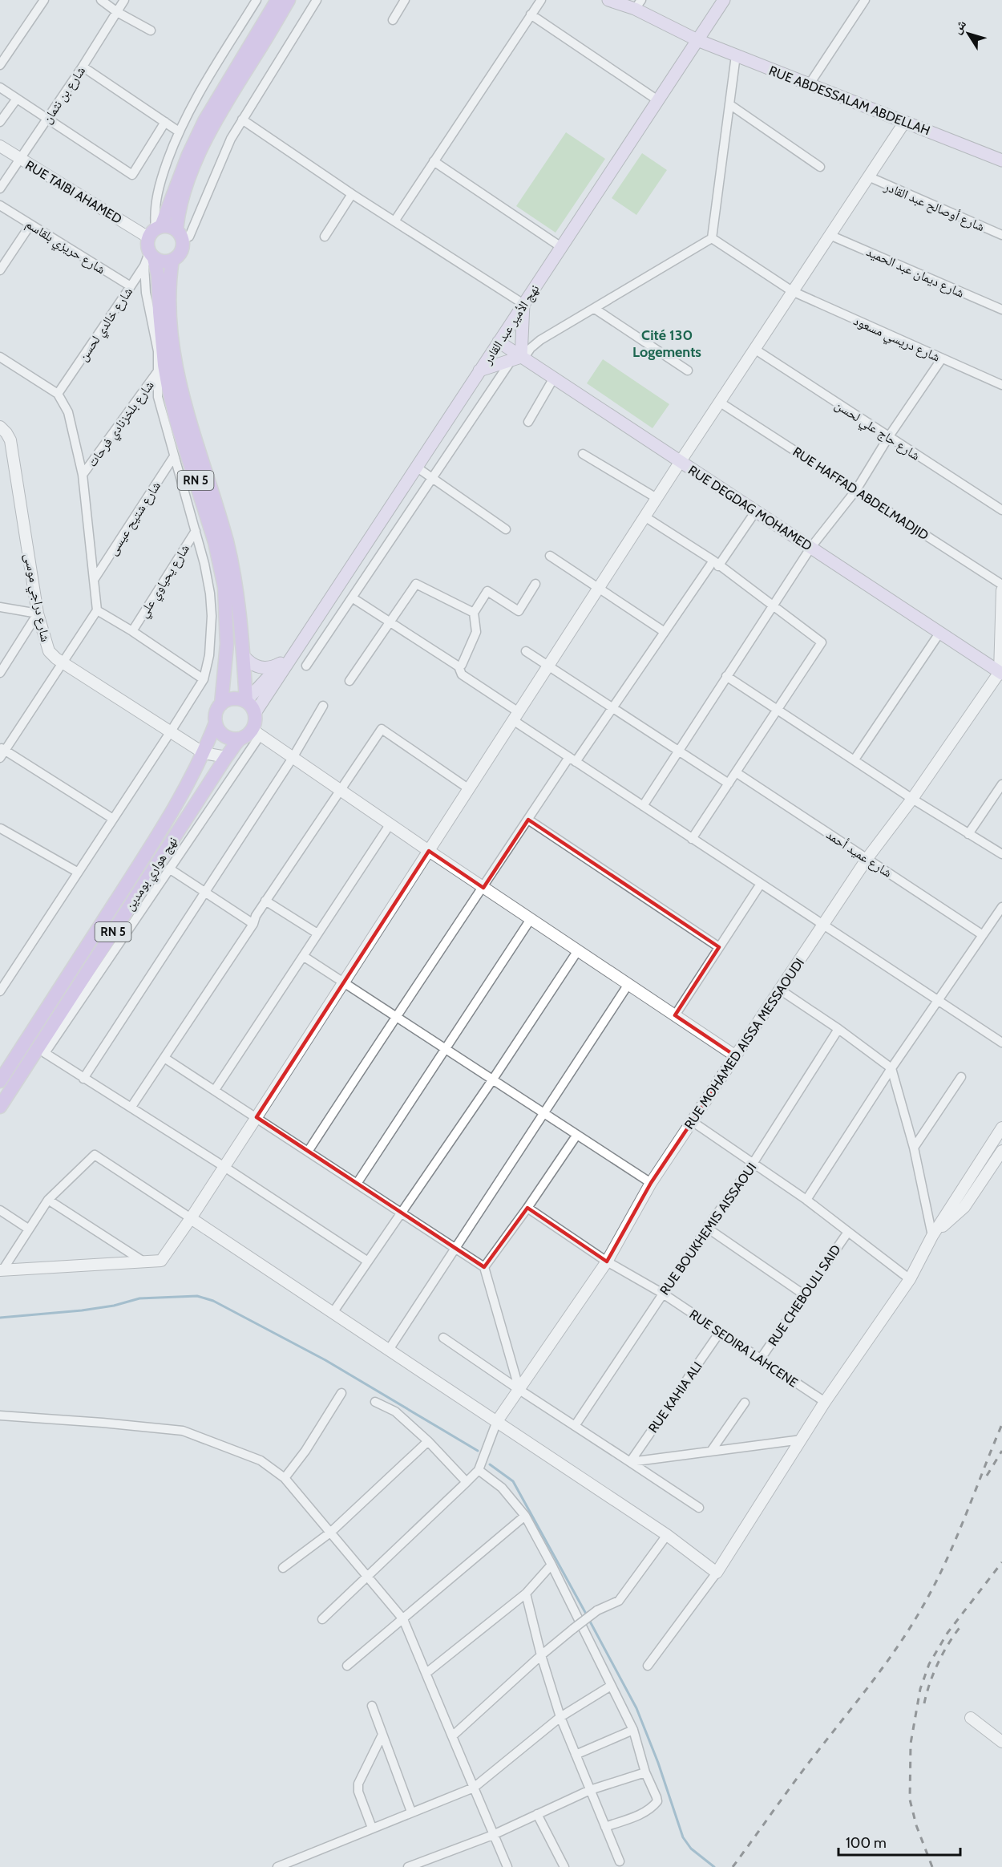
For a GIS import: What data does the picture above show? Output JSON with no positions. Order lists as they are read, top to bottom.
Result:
{
  "streets": {
    "main road": [
      "RUE ABDESSALAM ABDELLAH",
      "نهج الأمير عبد القادر",
      "RN 5",
      "RUE DEGDAG MOHAMED",
      "نهج هواري بومدين"
    ],
    "street": [
      "شارع بن نثمان",
      "RUE TAIBI AHAMED",
      "شارع أوصالح عبد القادر",
      "شارع حريزي بلقاسم",
      "شارع ديمان عبد الحميد",
      "شارع خالدي لحسن",
      "شارع دريسي مسعود",
      "شارع بلخزنادي فرحات",
      "شارع حاج علي لحسن",
      "RUE HAFFAD ABDELMADJID",
      "شارع شتيح عيسى",
      "شارع يحياوي علي",
      "شارع دراجي موسى",
      "شارع عميد أحمد",
      "RUE MOHAMED AISSA MESSAOUDI",
      "RUE BOUKHEMIS AISSAOUI",
      "RUE CHEBOULI SAID",
      "RUE SEDIRA LAHCENE",
      "RUE KAHIA ALI"
    ]
  },
  "crossings": [
    ["شارع بن نثمان", "RUE TAIBI AHAMED"],
    ["RUE ABDESSALAM ABDELLAH", "نهج الأمير عبد القادر"],
    ["RUE TAIBI AHAMED", "شارع خالدي لحسن"],
    ["RUE TAIBI AHAMED", "RN 5"],
    ["شارع حريزي بلقاسم", "شارع خالدي لحسن"],
    ["شارع خالدي لحسن", "RN 5"],
    ["نهج الأمير عبد القادر", "RN 5"],
    ["نهج الأمير عبد القادر", "RUE DEGDAG MOHAMED"],
    ["نهج الأمير عبد القادر", "نهج هواري بومدين"],
    ["RN 5", "نهج هواري بومدين"],
    ["RUE DEGDAG MOHAMED", "RUE MOHAMED AISSA MESSAOUDI"],
    ["شارع دراجي موسى", "نهج هواري بومدين"],
    ["شارع عميد أحمد", "RUE MOHAMED AISSA MESSAOUDI"],
    ["RUE MOHAMED AISSA MESSAOUDI", "RUE SEDIRA LAHCENE"],
    ["RUE BOUKHEMIS AISSAOUI", "RUE SEDIRA LAHCENE"],
    ["RUE CHEBOULI SAID", "RUE SEDIRA LAHCENE"],
    ["RUE SEDIRA LAHCENE", "RUE KAHIA ALI"]
  ],
  "districts": ["Cité 130 Logements"],
  "scale_bar": "100 m",
  "north": "top left"
}
